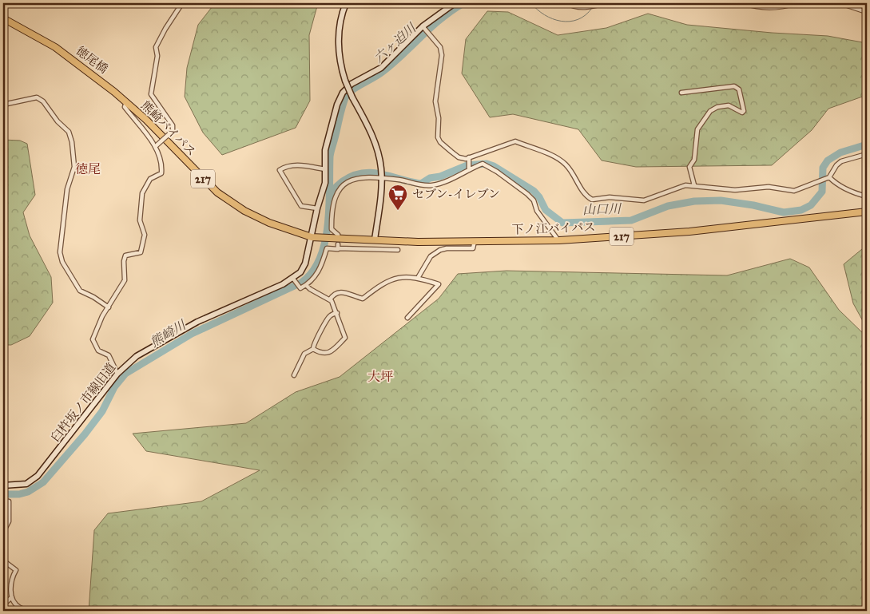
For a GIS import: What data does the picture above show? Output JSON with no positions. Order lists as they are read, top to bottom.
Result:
{
  "streets": {
    "highway": [
      "徳尾橋",
      "熊崎バイパス",
      "217",
      "下ノ江バイパス"
    ],
    "main road": ["臼杵坂ノ市線旧道"]
  },
  "crossings": [
    ["徳尾橋", "熊崎バイパス"],
    ["熊崎バイパス", "下ノ江バイパス"],
    ["熊崎バイパス", "臼杵坂ノ市線旧道"],
    ["下ノ江バイパス", "臼杵坂ノ市線旧道"]
  ],
  "districts": ["徳尾", "大坪"],
  "water": ["六ヶ迫川", "山口川", "熊崎川"],
  "places": {
    "supermarket": ["セブン-イレブン"]
  }
}
